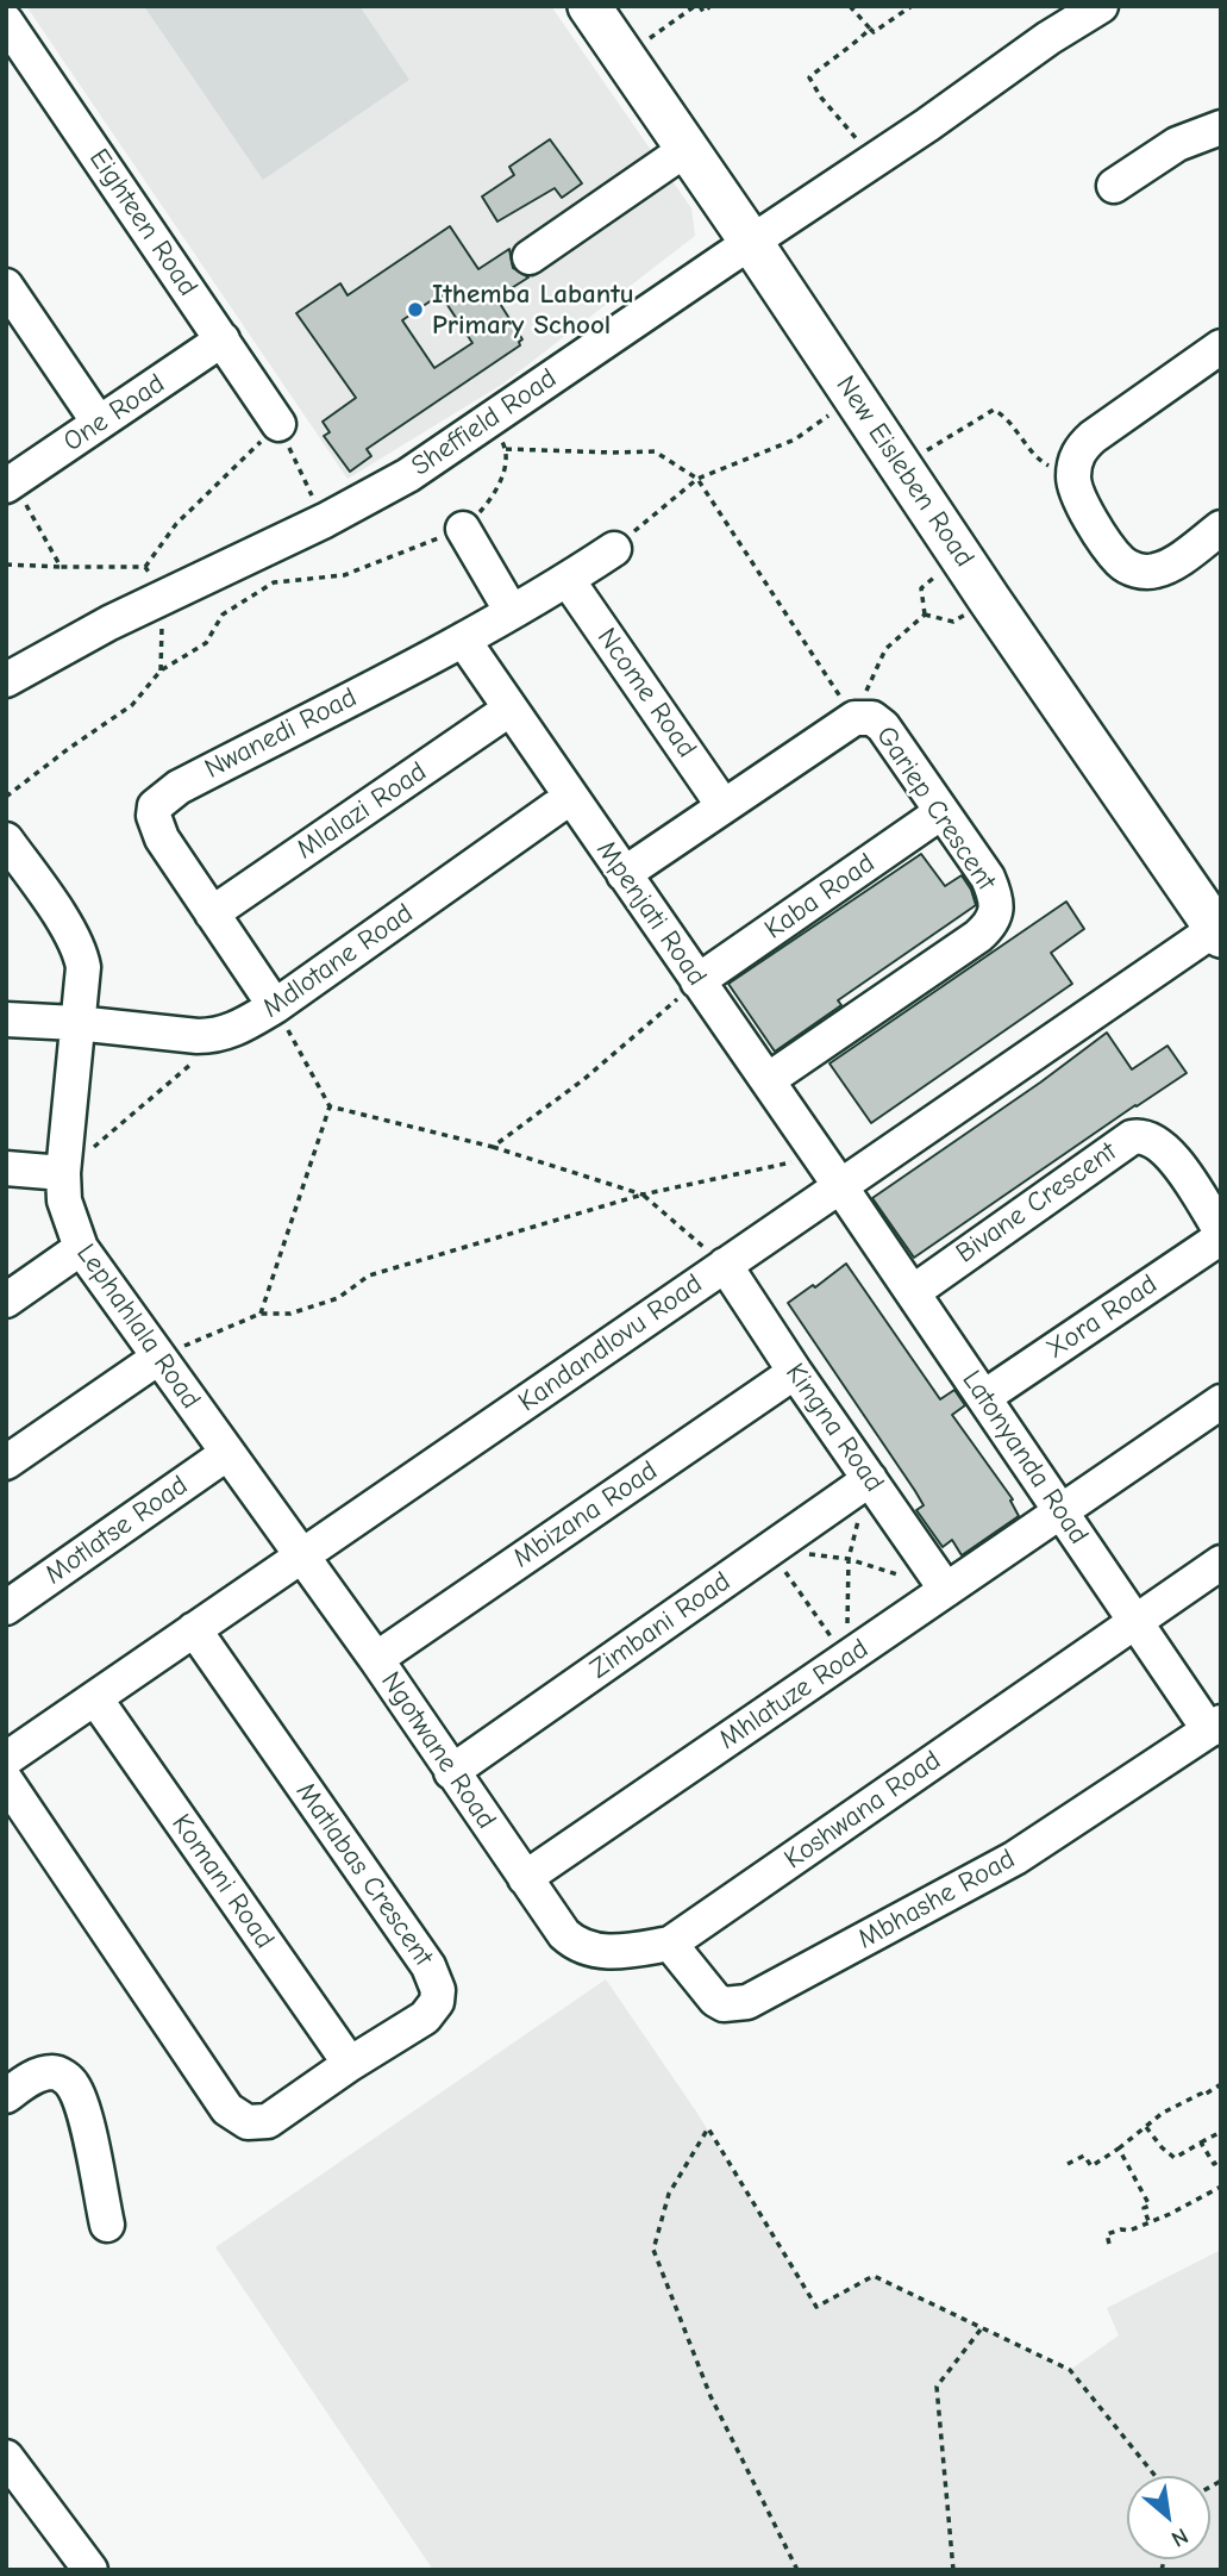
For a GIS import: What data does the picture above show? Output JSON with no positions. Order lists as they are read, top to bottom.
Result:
{
  "streets": {
    "main road": ["New Eisleben Road"],
    "street": [
      "Eighteen Road",
      "One Road",
      "Sheffield Road",
      "Ncome Road",
      "Nwanedi Road",
      "Gariep Crescent",
      "Mlalazi Road",
      "Kaba Road",
      "Mpenjati Road",
      "Mdlotane Road",
      "Bivane Crescent",
      "Xora Road",
      "Lephahlala Road",
      "Kandandlovu Road",
      "Kingna Road",
      "Latonyanda Road",
      "Mbizana Road",
      "Motlatse Road",
      "Zimbani Road",
      "Mhlatuze Road",
      "Ngotwane Road",
      "Koshwana Road",
      "Matlabas Crescent",
      "Komani Road",
      "Mbhashe Road"
    ]
  },
  "crossings": [
    ["Eighteen Road", "One Road"],
    ["Sheffield Road", "New Eisleben Road"],
    ["New Eisleben Road", "Kandandlovu Road"],
    ["Ncome Road", "Nwanedi Road"],
    ["Ncome Road", "Gariep Crescent"],
    ["Nwanedi Road", "Mlalazi Road"],
    ["Nwanedi Road", "Mpenjati Road"],
    ["Nwanedi Road", "Mdlotane Road"],
    ["Gariep Crescent", "Kaba Road"],
    ["Gariep Crescent", "Mpenjati Road"],
    ["Mlalazi Road", "Mpenjati Road"],
    ["Kaba Road", "Mpenjati Road"],
    ["Mpenjati Road", "Mdlotane Road"],
    ["Mpenjati Road", "Kandandlovu Road"],
    ["Mpenjati Road", "Latonyanda Road"],
    ["Mdlotane Road", "Lephahlala Road"],
    ["Bivane Crescent", "Xora Road"],
    ["Bivane Crescent", "Latonyanda Road"],
    ["Xora Road", "Latonyanda Road"],
    ["Lephahlala Road", "Kandandlovu Road"],
    ["Lephahlala Road", "Motlatse Road"],
    ["Lephahlala Road", "Ngotwane Road"],
    ["Kandandlovu Road", "Kingna Road"],
    ["Kandandlovu Road", "Latonyanda Road"],
    ["Kandandlovu Road", "Ngotwane Road"],
    ["Kandandlovu Road", "Matlabas Crescent"],
    ["Kandandlovu Road", "Komani Road"],
    ["Kingna Road", "Mbizana Road"],
    ["Kingna Road", "Zimbani Road"],
    ["Kingna Road", "Mhlatuze Road"],
    ["Latonyanda Road", "Mhlatuze Road"],
    ["Latonyanda Road", "Koshwana Road"],
    ["Latonyanda Road", "Mbhashe Road"],
    ["Mbizana Road", "Ngotwane Road"],
    ["Zimbani Road", "Ngotwane Road"],
    ["Mhlatuze Road", "Ngotwane Road"],
    ["Ngotwane Road", "Koshwana Road"],
    ["Koshwana Road", "Mbhashe Road"],
    ["Matlabas Crescent", "Komani Road"]
  ],
  "places": ["Ithemba Labantu Primary School"],
  "north": "bottom right"
}
